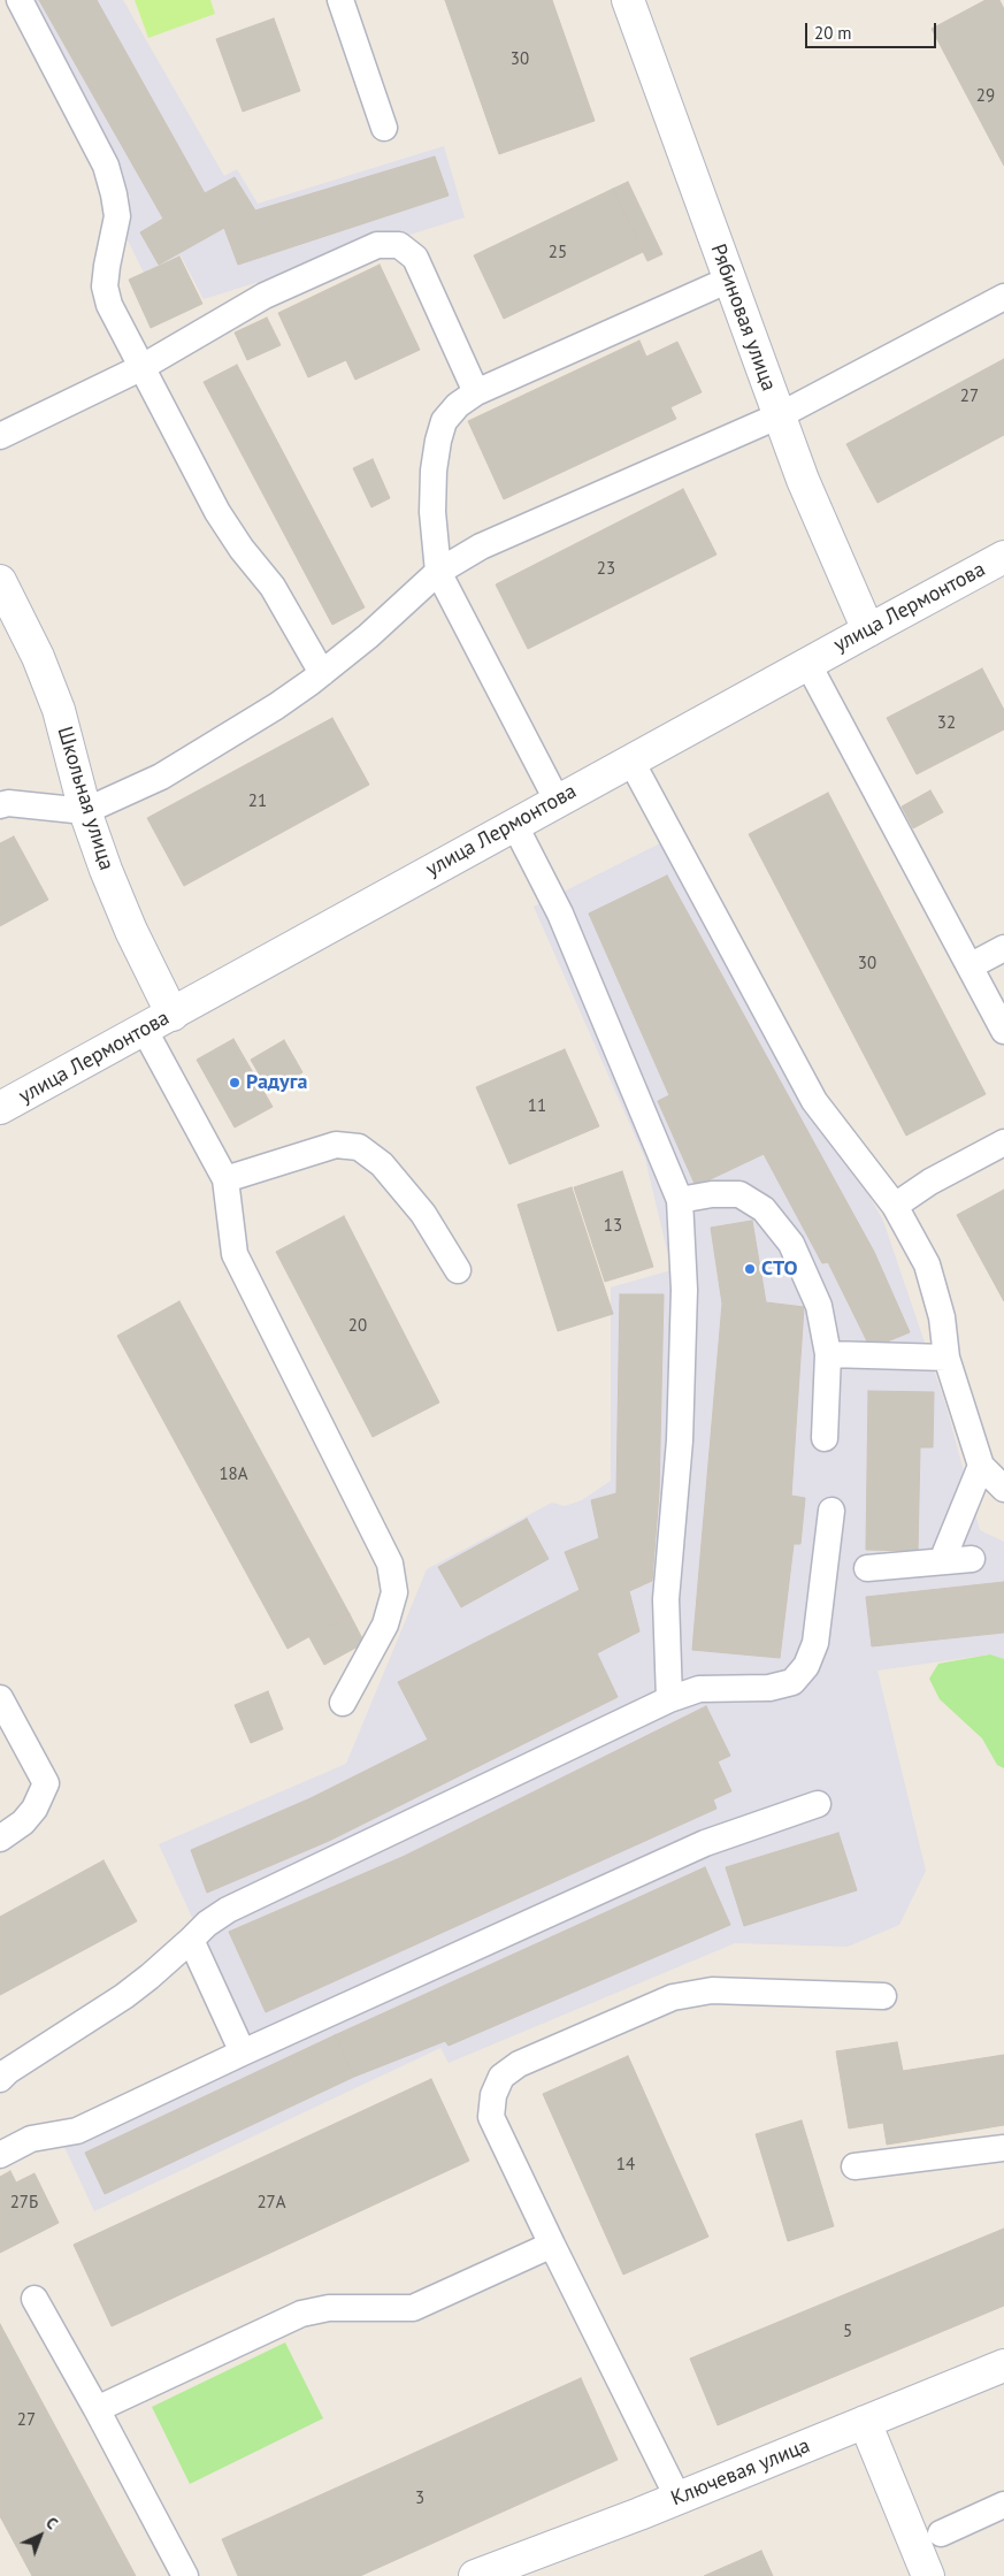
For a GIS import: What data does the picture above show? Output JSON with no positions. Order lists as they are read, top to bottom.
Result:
{
  "streets": {
    "street": [
      "Рябиновая улица",
      "улица Лермонтова",
      "Школьная улица",
      "Ключевая улица"
    ]
  },
  "crossings": [
    ["Рябиновая улица", "улица Лермонтова"],
    ["улица Лермонтова", "Школьная улица"]
  ],
  "places": ["Радуга", "СТО"],
  "house_numbers": [
    "30",
    "29",
    "25",
    "27",
    "23",
    "32",
    "21",
    "30",
    "11",
    "13",
    "20",
    "18А",
    "14",
    "27Б",
    "27А",
    "5",
    "27",
    "3"
  ],
  "scale_bar": "20 m",
  "north": "top right"
}
